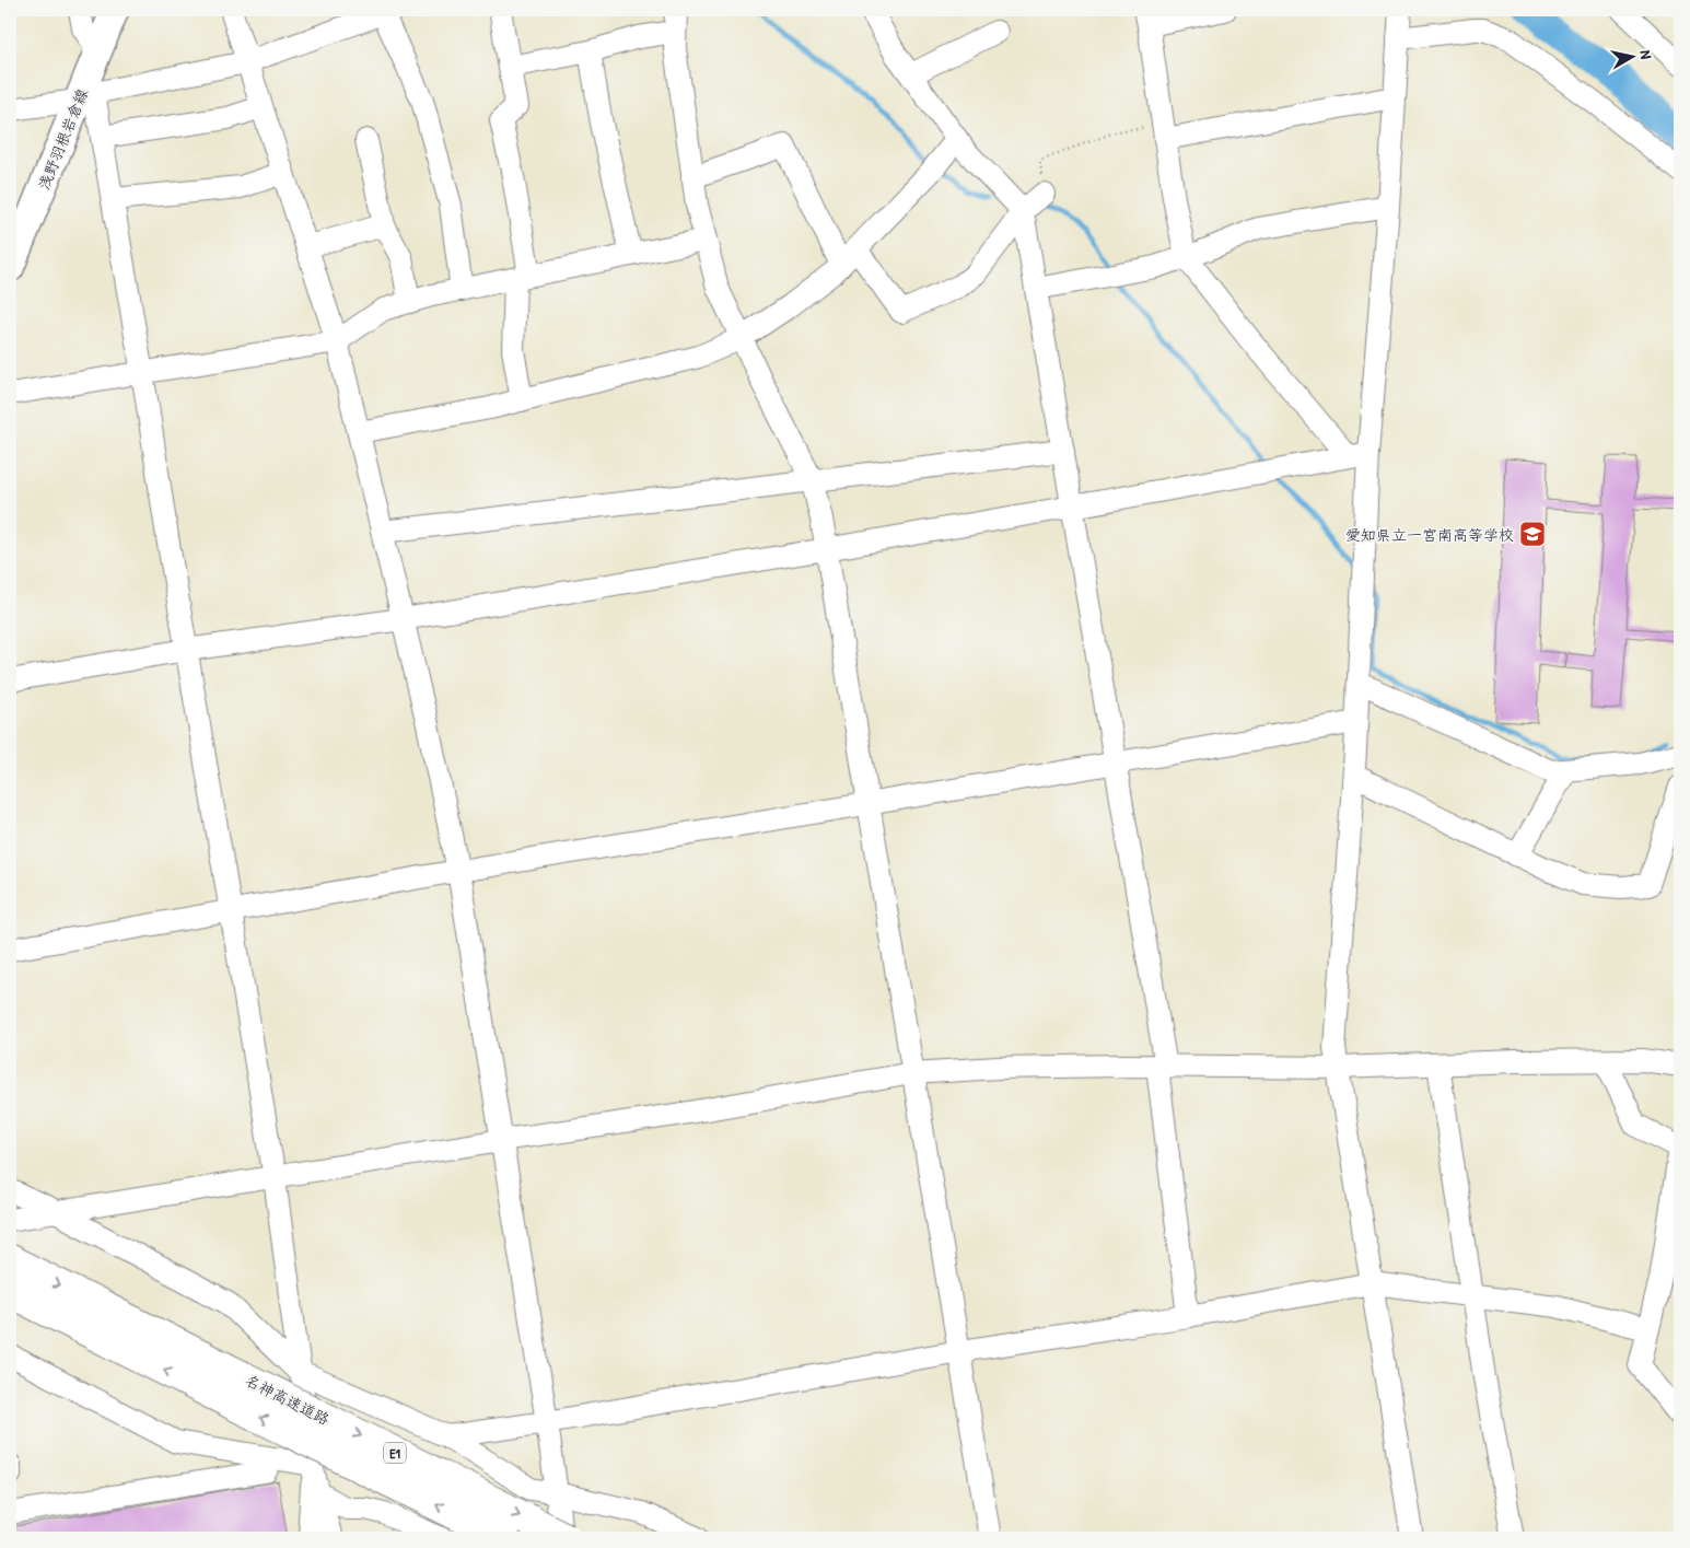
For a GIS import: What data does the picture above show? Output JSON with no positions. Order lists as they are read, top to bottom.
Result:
{
  "streets": {
    "highway": ["名神高速道路", "E1"],
    "main road": ["浅野羽根岩倉線"]
  },
  "places": {
    "school or university": ["愛知県立一宮南高等学校"]
  },
  "north": "right"
}
